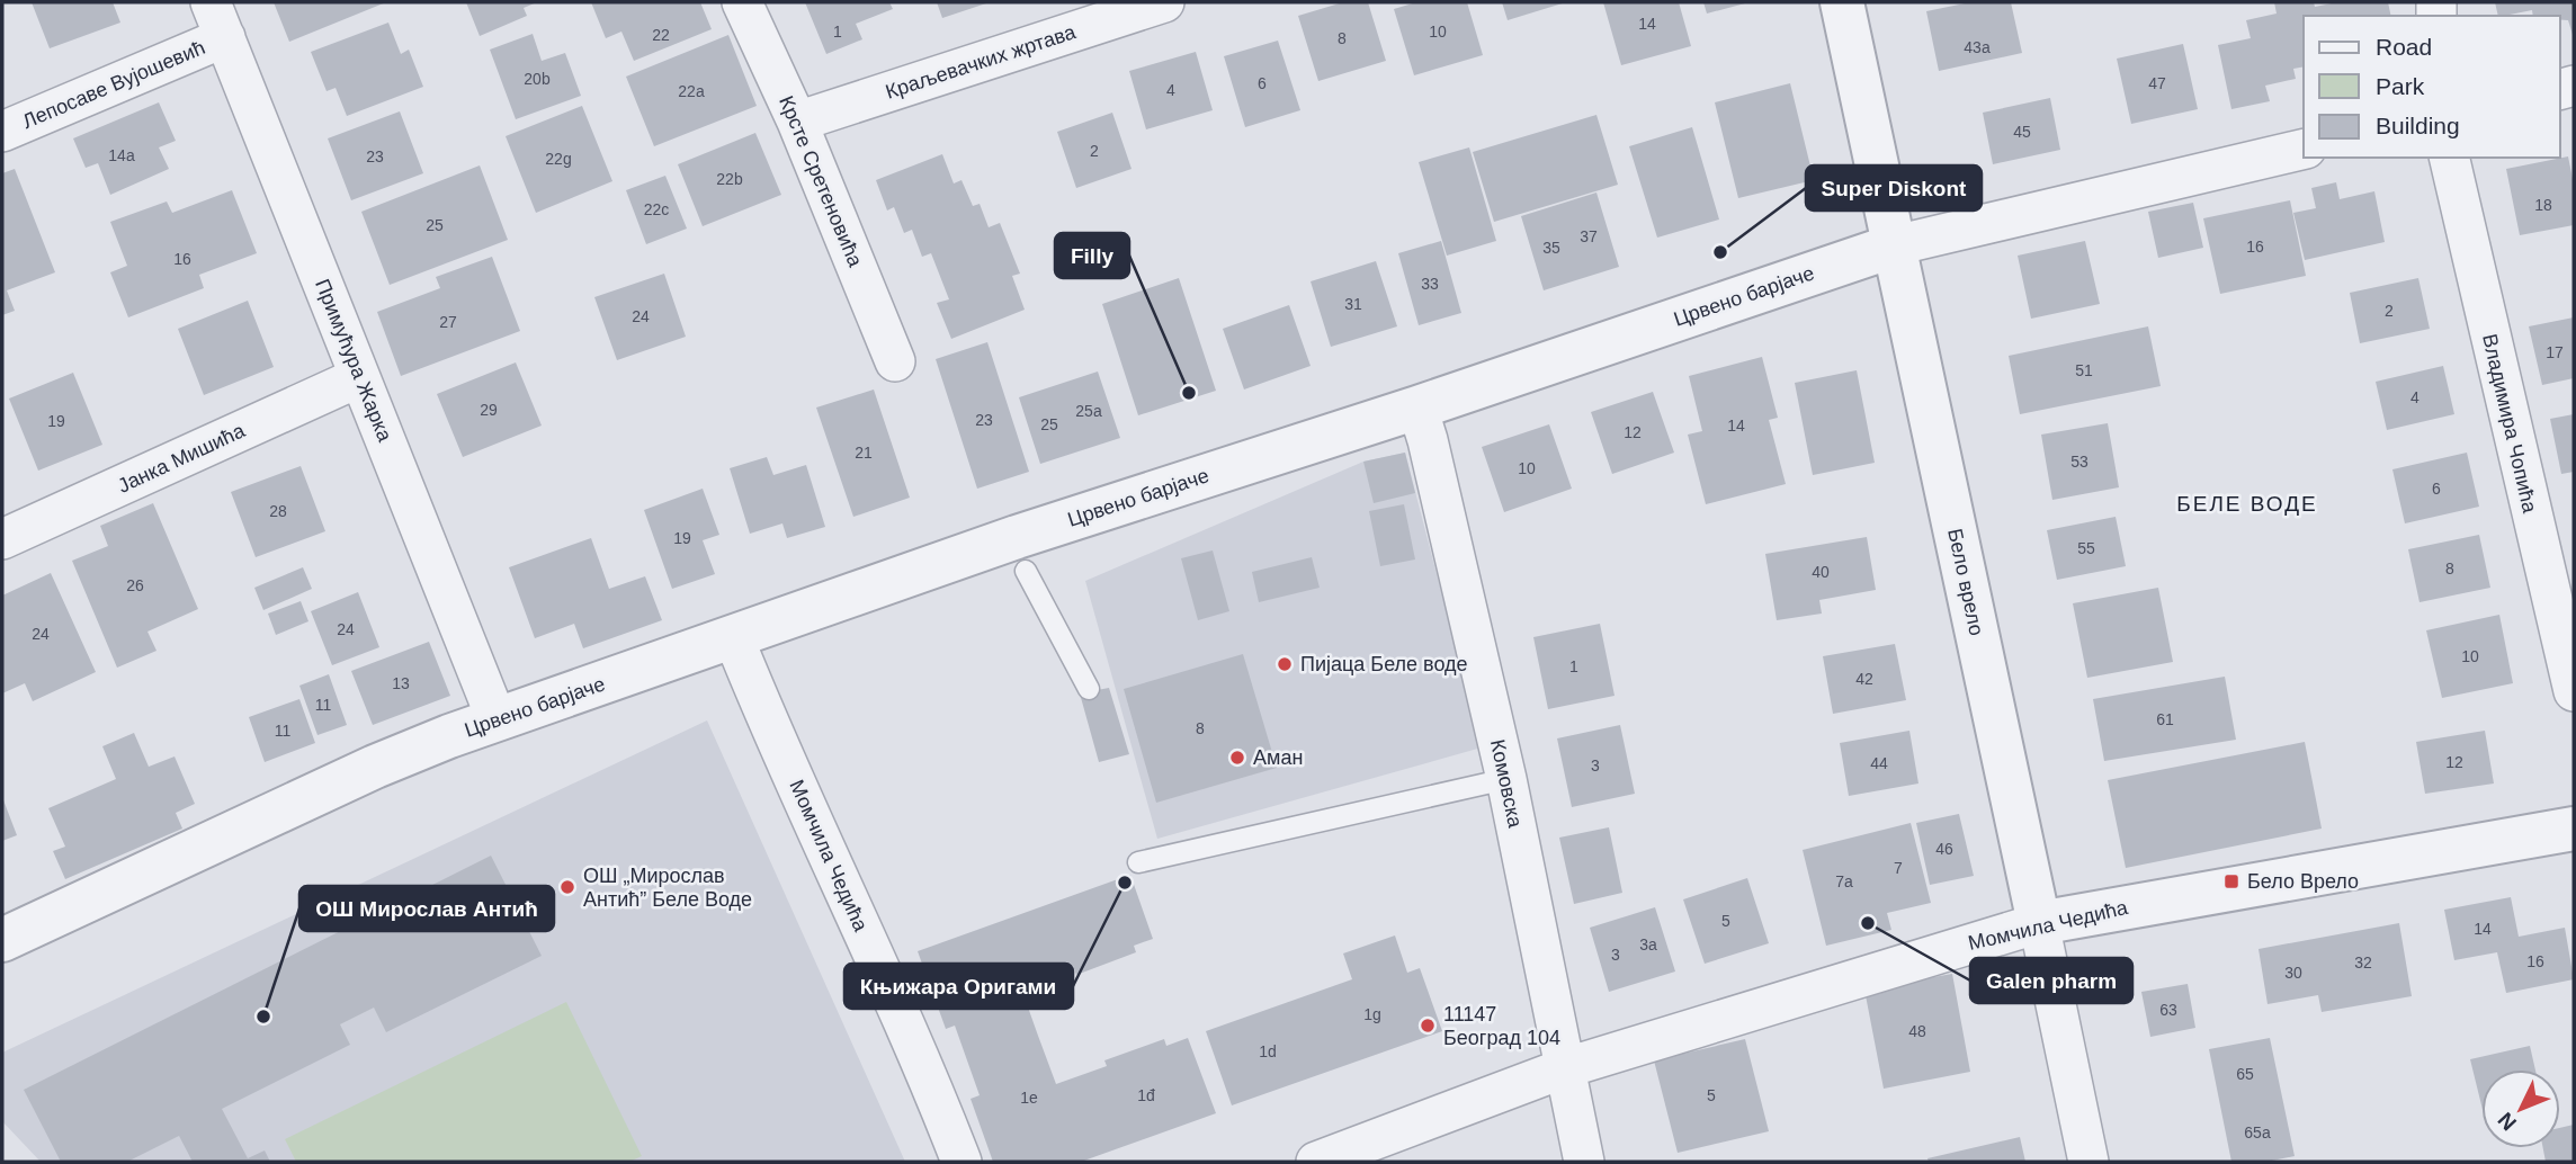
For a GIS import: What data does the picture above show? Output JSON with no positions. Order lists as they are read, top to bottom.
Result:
{
  "streets": {
    "street": [
      "Краљевачких жртава",
      "Лепосаве Вујошевић",
      "Крсте Сретеновића",
      "Црвено барјаче",
      "Примућура Жарка",
      "Владимира Чопића",
      "Јанка Мишића",
      "Бело врело",
      "Комовска",
      "Момчила Чедића"
    ]
  },
  "crossings": [
    ["Краљевачких жртава", "Крсте Сретеновића"],
    ["Лепосаве Вујошевић", "Примућура Жарка"],
    ["Црвено барјаче", "Примућура Жарка"],
    ["Црвено барјаче", "Бело врело"],
    ["Црвено барјаче", "Комовска"],
    ["Црвено барјаче", "Момчила Чедића"],
    ["Примућура Жарка", "Јанка Мишића"],
    ["Бело врело", "Момчила Чедића"],
    ["Комовска", "Момчила Чедића"]
  ],
  "districts": ["БЕЛЕ ВОДЕ"],
  "places": {
    "other": [
      "Super Diskont",
      "Filly",
      "Пијаца Беле воде",
      "Аман",
      "Књижара Оригами",
      "ОШ „Мирослав Антић” Беле Воде",
      "Galen pharm",
      "ОШ Мирослав Антић",
      "11147 Београд 104"
    ],
    "transit": ["Бело Врело"]
  },
  "house_numbers": [
    "14",
    "1",
    "10",
    "22",
    "8",
    "43a",
    "20b",
    "6",
    "47",
    "4",
    "22a",
    "45",
    "2",
    "14a",
    "23",
    "22g",
    "22b",
    "18",
    "22c",
    "25",
    "37",
    "16",
    "35",
    "16",
    "33",
    "31",
    "2",
    "24",
    "27",
    "17",
    "51",
    "4",
    "29",
    "25a",
    "23",
    "19",
    "25",
    "14",
    "12",
    "21",
    "53",
    "10",
    "6",
    "28",
    "19",
    "55",
    "8",
    "40",
    "26",
    "24",
    "24",
    "10",
    "1",
    "42",
    "13",
    "11",
    "61",
    "8",
    "11",
    "12",
    "44",
    "3",
    "46",
    "7",
    "7a",
    "5",
    "14",
    "3a",
    "3",
    "16",
    "32",
    "30",
    "63",
    "1g",
    "48",
    "1d",
    "65",
    "1đ",
    "5",
    "1e",
    "65a"
  ],
  "legend": ["Road", "Park", "Building"],
  "north": "bottom left"
}
